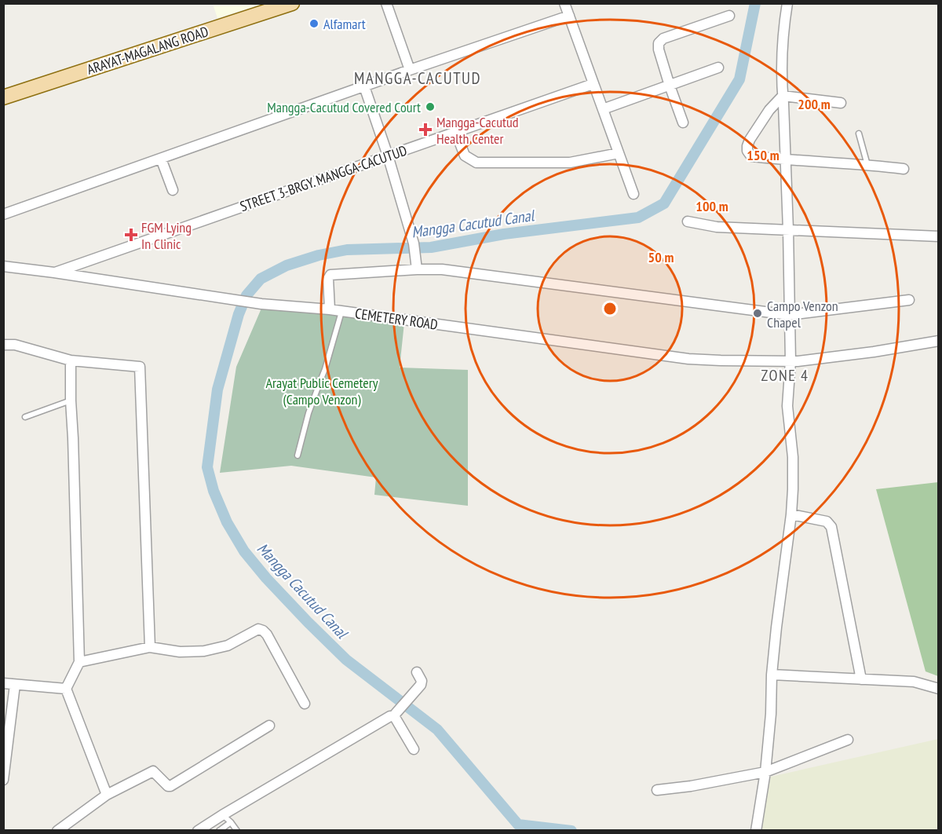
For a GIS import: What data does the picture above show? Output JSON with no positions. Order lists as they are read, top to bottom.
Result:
{
  "streets": {
    "main road": ["ARAYAT-MAGALANG ROAD"],
    "street": ["STREET 3-BRGY. MANGGA-CACUTUD", "CEMETERY ROAD"]
  },
  "crossings": [
    ["STREET 3-BRGY. MANGGA-CACUTUD", "CEMETERY ROAD"]
  ],
  "districts": ["MANGGA-CACUTUD", "ZONE 4"],
  "water": ["Mangga Cacutud Canal"],
  "parks": ["Arayat Public Cemetery (Campo Venzon)"],
  "places": {
    "other": ["Alfamart", "Mangga-Cacutud Covered Court", "Campo Venzon Chapel"],
    "health": ["Mangga-Cacutud Health Center", "FGM Lying In Clinic"]
  },
  "rings": [
    "200 m",
    "150 m",
    "100 m",
    "50 m"
  ]
}
